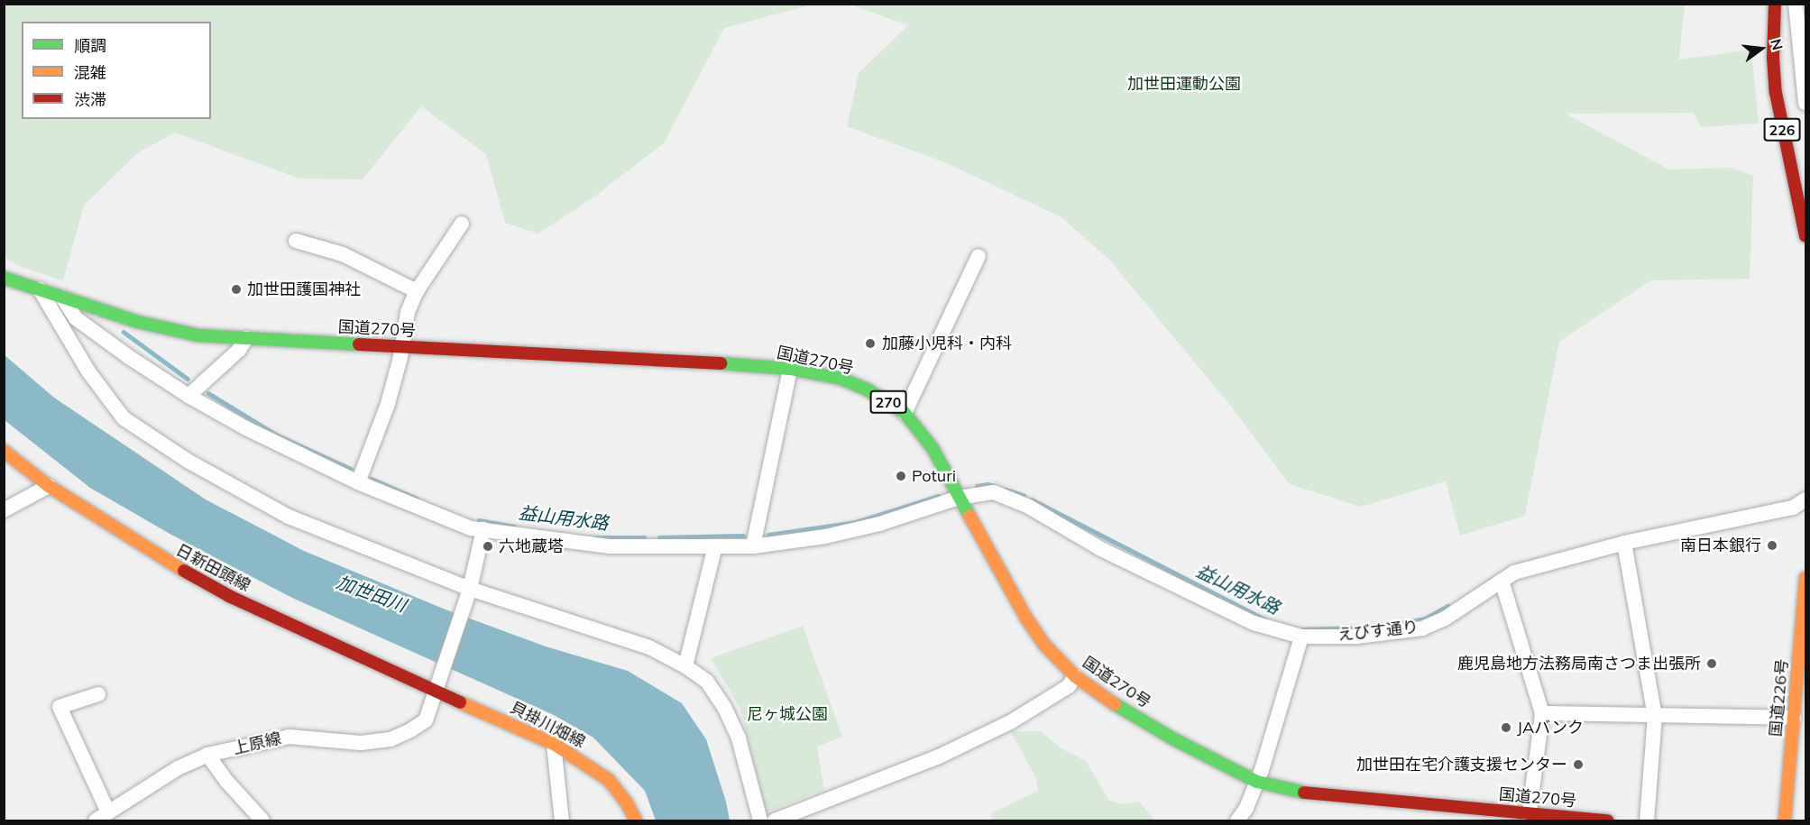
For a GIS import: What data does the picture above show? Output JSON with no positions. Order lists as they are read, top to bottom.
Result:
{
  "streets": {
    "main road": [
      "226",
      "国道270号",
      "270",
      "日新田頭線",
      "国道226号",
      "貝掛川畑線"
    ],
    "street": ["えびす通り", "上原線"]
  },
  "crossings": [
    ["国道270号", "えびす通り"],
    ["日新田頭線", "貝掛川畑線"],
    ["えびす通り", "上原線"],
    ["貝掛川畑線", "上原線"]
  ],
  "water": ["益山用水路", "加世田川"],
  "parks": ["加世田運動公園", "尼ヶ城公園"],
  "places": [
    "加世田護国神社",
    "加藤小児科・内科",
    "Poturi",
    "南日本銀行",
    "六地蔵塔",
    "鹿児島地方法務局南さつま出張所",
    "JAバンク",
    "加世田在宅介護支援センター"
  ],
  "legend": ["順調", "混雑", "渋滞"],
  "north": "right"
}
